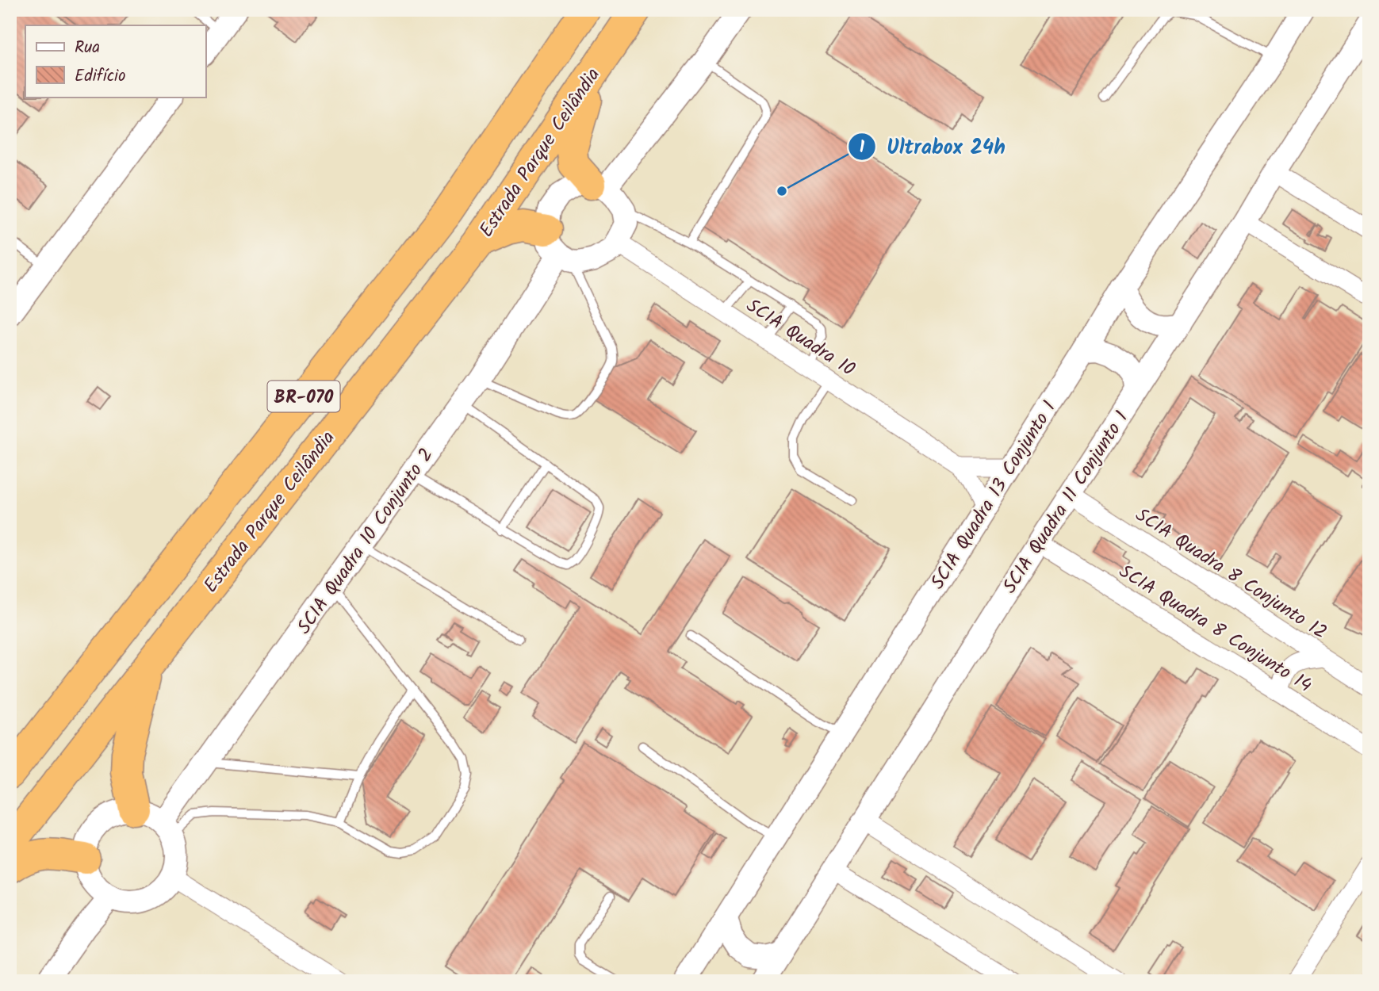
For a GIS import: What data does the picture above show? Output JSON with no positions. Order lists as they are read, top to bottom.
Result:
{
  "streets": {
    "highway": ["Estrada Parque Ceilândia", "BR-070"],
    "street": [
      "SCIA Quadra 10",
      "SCIA Quadra 13 Conjunto 1",
      "SCIA Quadra 11 Conjunto 1",
      "SCIA Quadra 10 Conjunto 2",
      "SCIA Quadra 8 Conjunto 12",
      "SCIA Quadra 8 Conjunto 14"
    ]
  },
  "crossings": [
    ["SCIA Quadra 10", "SCIA Quadra 13 Conjunto 1"],
    ["SCIA Quadra 10", "SCIA Quadra 10 Conjunto 2"],
    ["SCIA Quadra 11 Conjunto 1", "SCIA Quadra 8 Conjunto 12"],
    ["SCIA Quadra 11 Conjunto 1", "SCIA Quadra 8 Conjunto 14"]
  ],
  "places": ["Ultrabox 24h"],
  "legend": ["Rua", "Edifício"]
}
